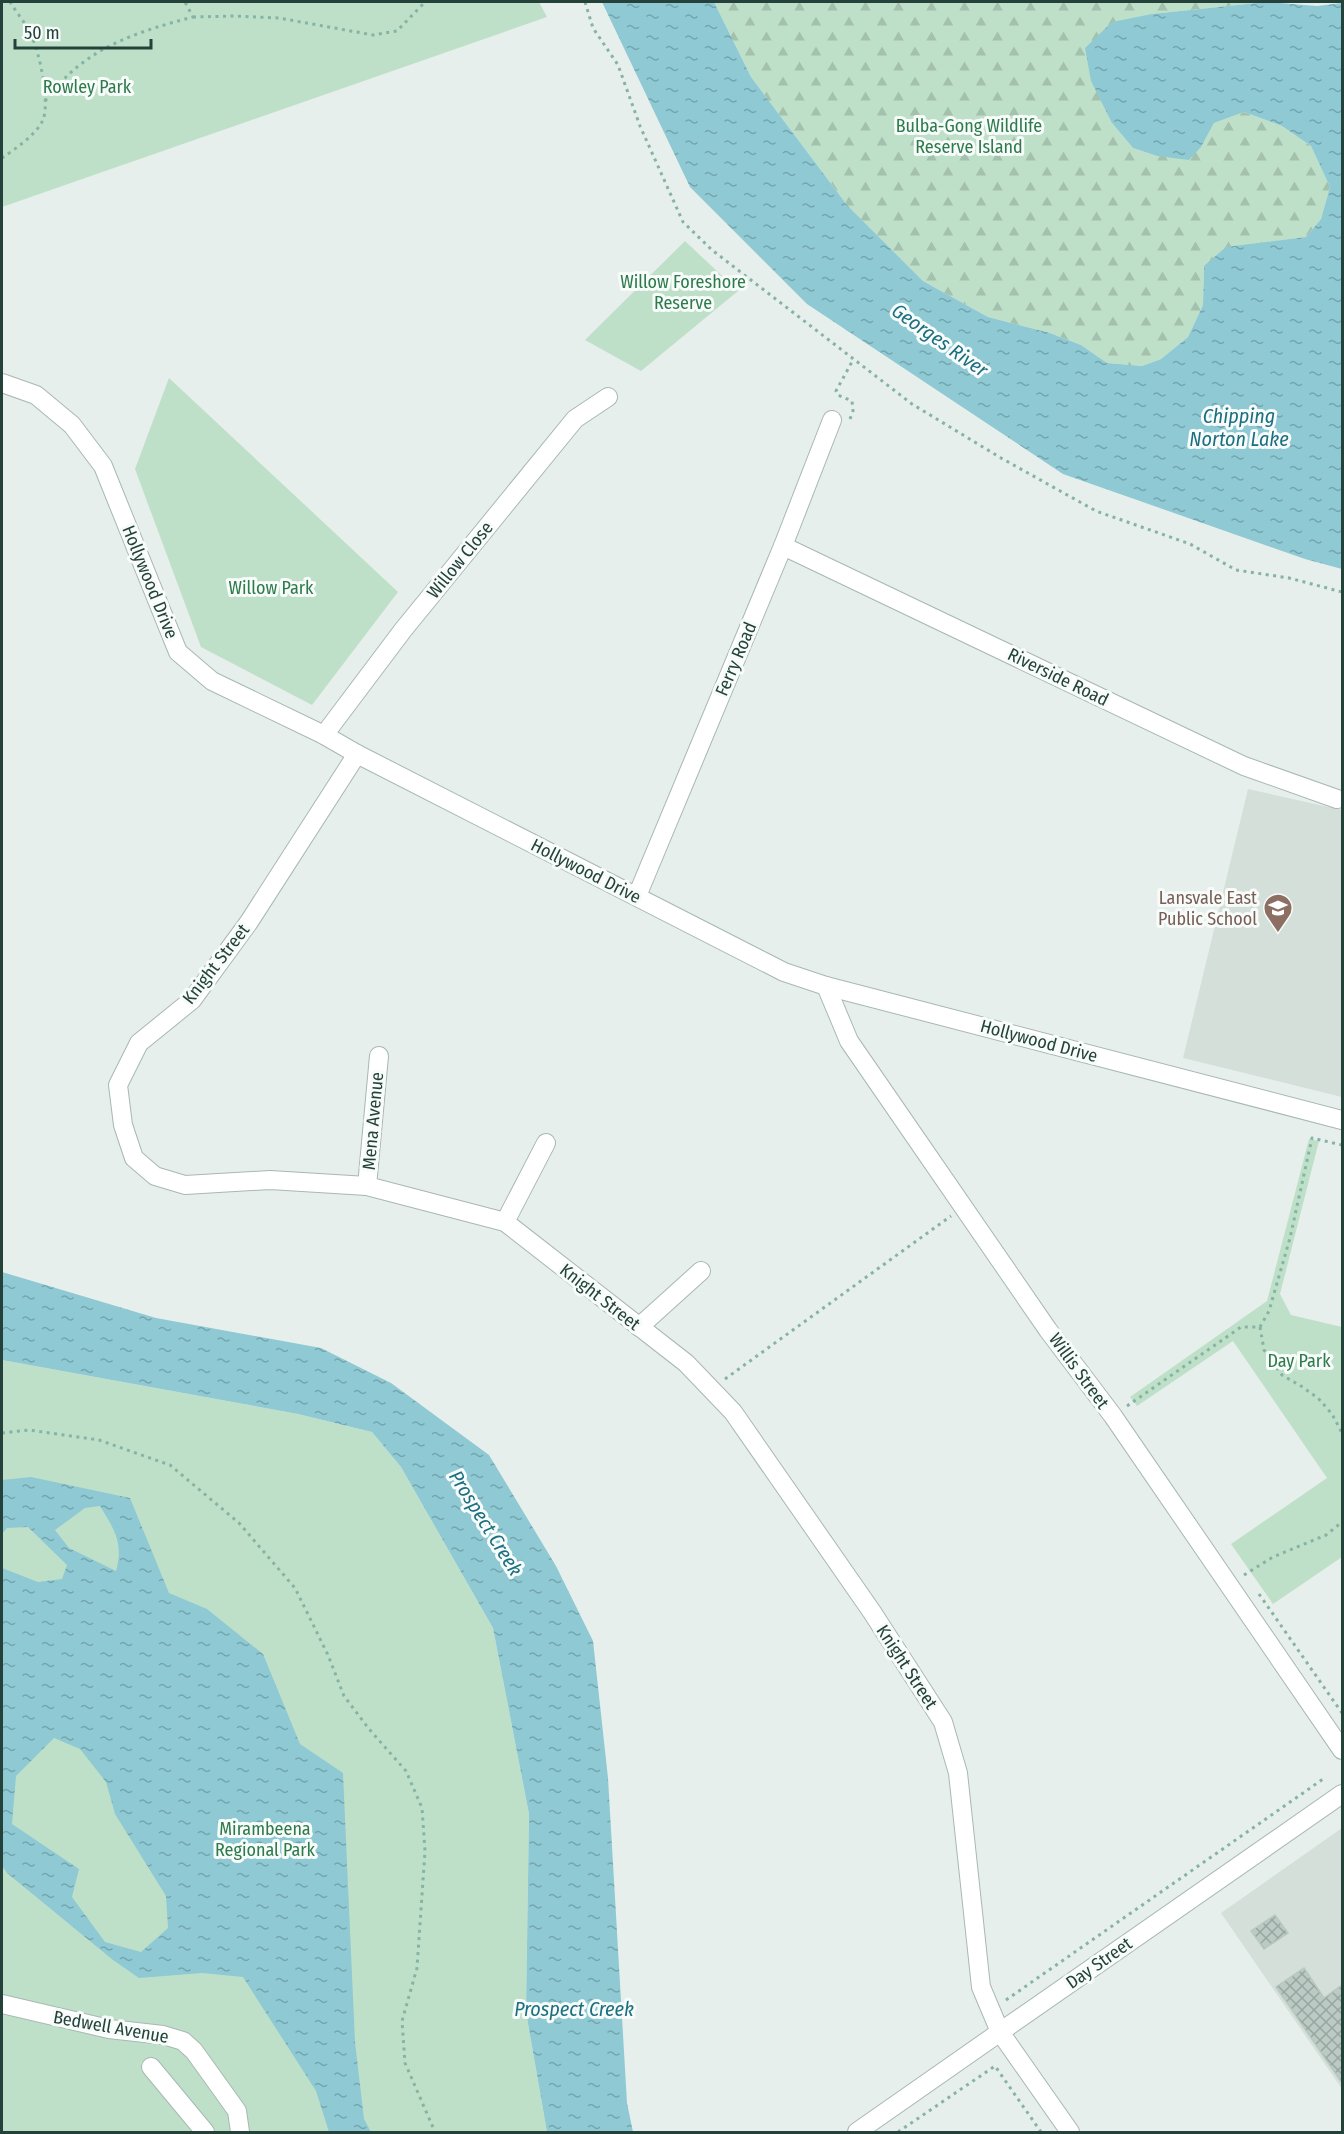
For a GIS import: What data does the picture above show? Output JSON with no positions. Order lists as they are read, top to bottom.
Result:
{
  "streets": {
    "street": [
      "Willow Close",
      "Hollywood Drive",
      "Ferry Road",
      "Riverside Road",
      "Knight Street",
      "Mena Avenue",
      "Willis Street",
      "Day Street",
      "Bedwell Avenue"
    ]
  },
  "crossings": [
    ["Willow Close", "Hollywood Drive"],
    ["Hollywood Drive", "Ferry Road"],
    ["Hollywood Drive", "Knight Street"],
    ["Hollywood Drive", "Willis Street"],
    ["Ferry Road", "Riverside Road"],
    ["Knight Street", "Mena Avenue"],
    ["Knight Street", "Day Street"]
  ],
  "water": ["Georges River", "Chipping Norton Lake", "Prospect Creek"],
  "parks": [
    "Rowley Park",
    "Bulba-Gong Wildlife Reserve Island",
    "Willow Foreshore Reserve",
    "Willow Park",
    "Day Park",
    "Mirambeena Regional Park"
  ],
  "places": {
    "school or university": ["Lansvale East Public School"]
  },
  "scale_bar": "50 m"
}
